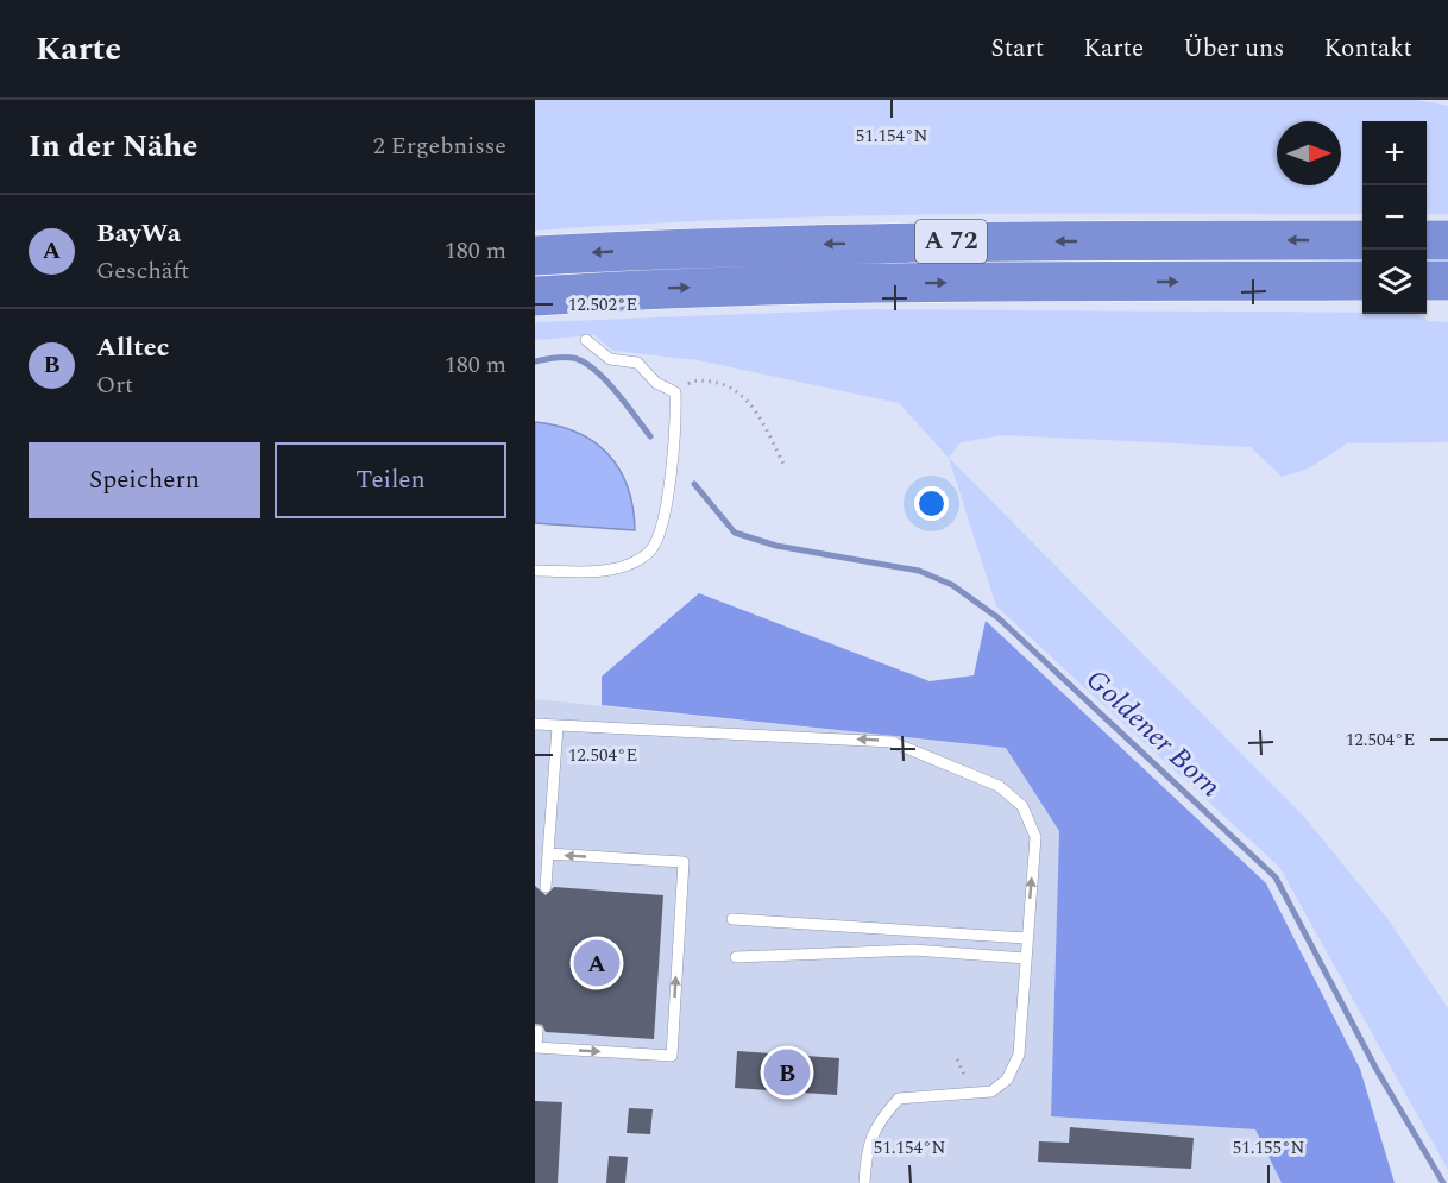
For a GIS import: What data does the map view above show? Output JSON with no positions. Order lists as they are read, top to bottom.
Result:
{
  "streets": {
    "highway": ["A 72"]
  },
  "water": ["Goldener Born"],
  "north": "right",
  "page": {
    "header": "Karte",
    "nav": [
      "Start",
      "Karte",
      "Über uns",
      "Kontakt"
    ],
    "heading": ["In der Nähe", "2 Ergebnisse"],
    "map_buttons": ["+", "−"],
    "list": [
      {
        "mark": "A",
        "name": "BayWa",
        "note": "Geschäft",
        "value": "180 m"
      },
      {
        "mark": "B",
        "name": "Alltec",
        "note": "Ort",
        "value": "180 m"
      }
    ],
    "buttons": ["Speichern", "Teilen"],
    "pins": ["A", "B"]
  },
  "coordinates": [
    "51.154°N",
    "12.502°E",
    "12.504°E",
    "51.155°N"
  ]
}
